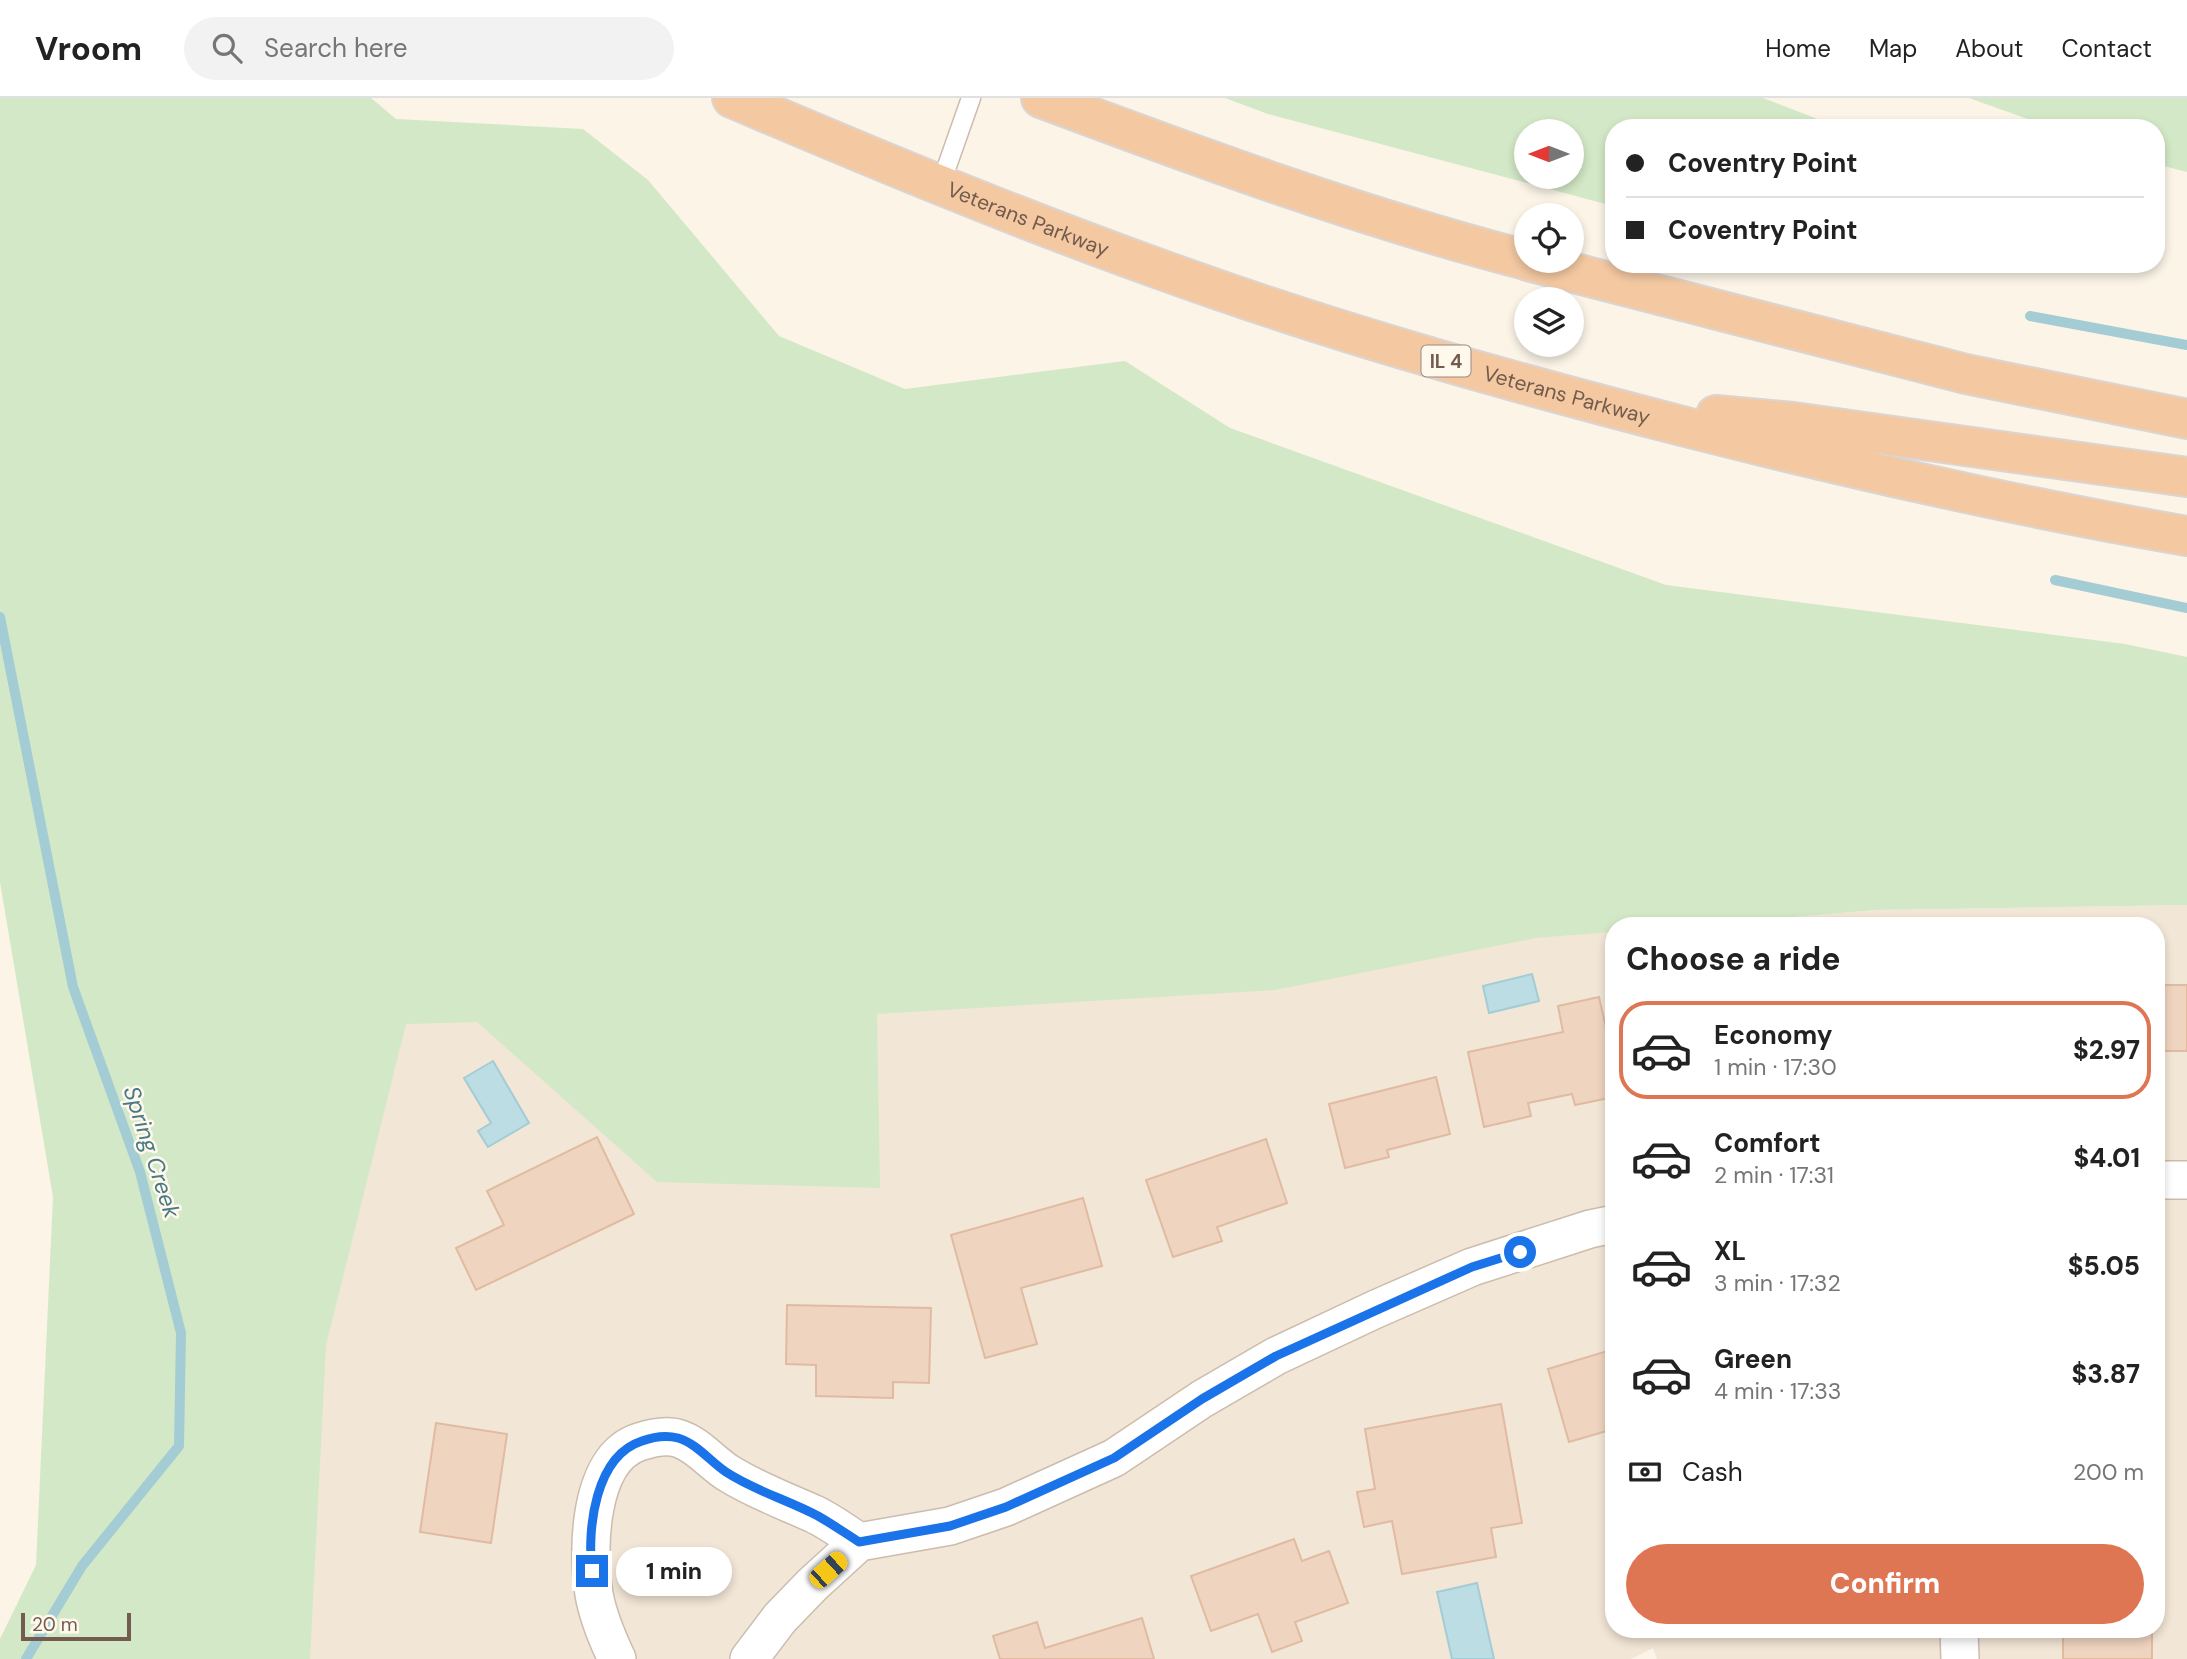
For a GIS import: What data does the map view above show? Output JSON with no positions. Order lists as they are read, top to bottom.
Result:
{
  "streets": {
    "highway": ["Veterans Parkway", "IL 4"]
  },
  "water": ["Spring Creek"],
  "scale_bar": "20 m",
  "north": "left",
  "page": {
    "header": "Vroom",
    "search": "Search here",
    "nav": [
      "Home",
      "Map",
      "About",
      "Contact"
    ],
    "banner": ["Coventry Point", "Coventry Point"],
    "heading": "Choose a ride",
    "list": [
      {
        "name": "Economy",
        "note": "1 min · 17:30",
        "value": "$2.97"
      },
      {
        "name": "Comfort",
        "note": "2 min · 17:31",
        "value": "$4.01"
      },
      {
        "name": "XL",
        "note": "3 min · 17:32",
        "value": "$5.05"
      },
      {
        "name": "Green",
        "note": "4 min · 17:33",
        "value": "$3.87"
      }
    ],
    "pay": ["Cash", "200 m"],
    "buttons": "Confirm",
    "bubble": "1 min",
    "scale": "20 m"
  }
}
